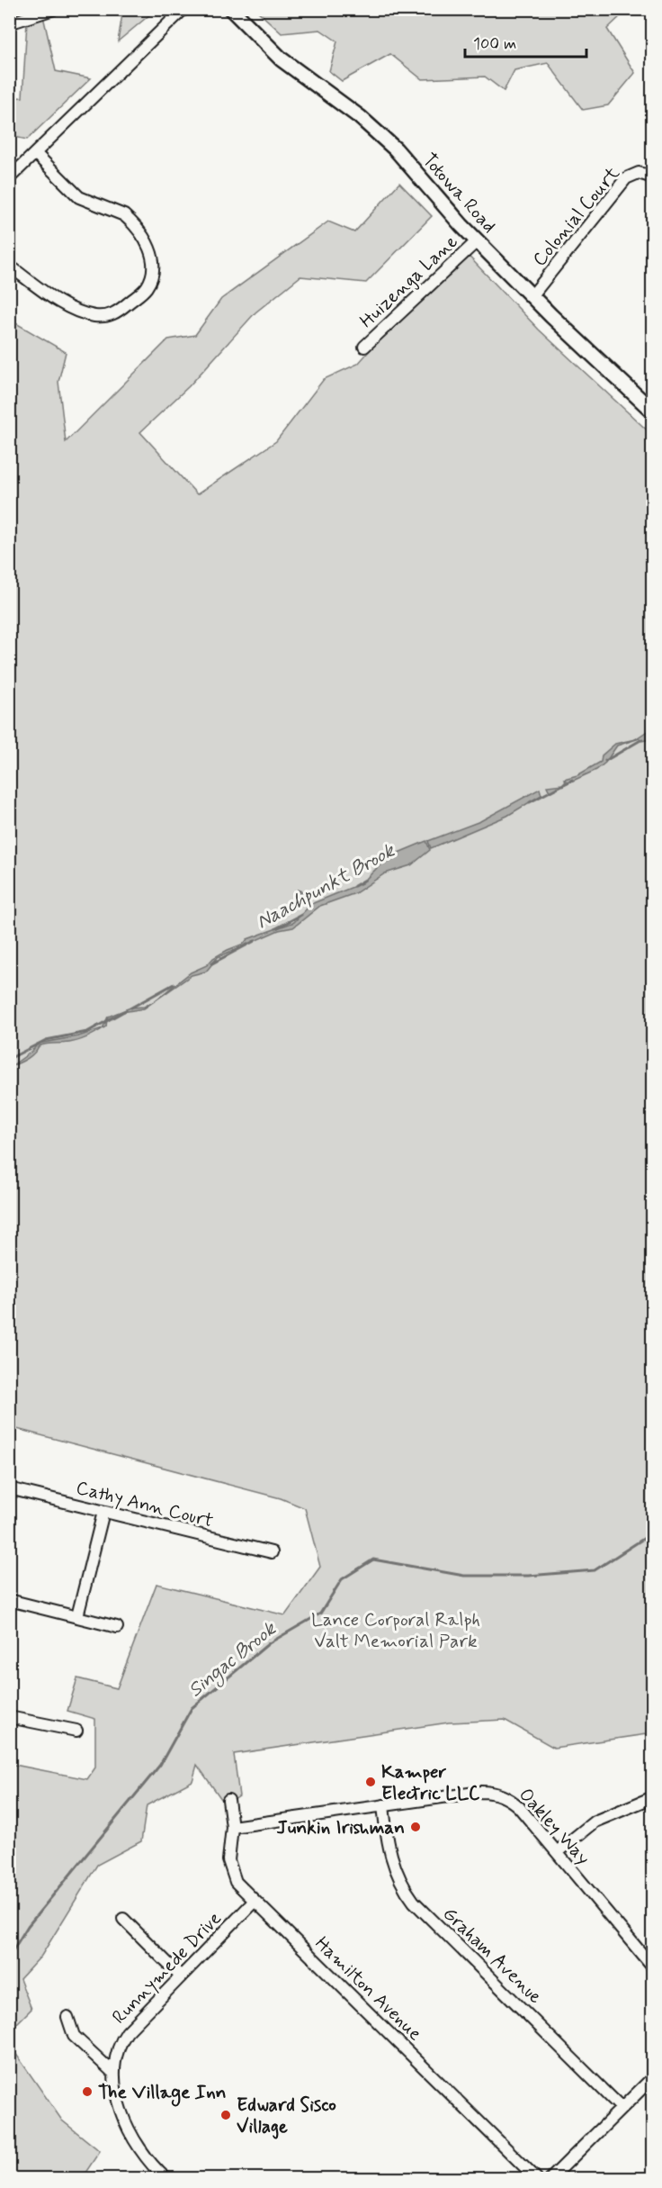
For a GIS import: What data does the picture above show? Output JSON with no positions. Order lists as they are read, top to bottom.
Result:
{
  "streets": {
    "main road": ["Totowa Road"],
    "street": [
      "Colonial Court",
      "Huizenga Lane",
      "Cathy Ann Court",
      "Oakley Way",
      "Graham Avenue",
      "Runnymede Drive",
      "Hamilton Avenue"
    ]
  },
  "crossings": [
    ["Totowa Road", "Colonial Court"],
    ["Totowa Road", "Huizenga Lane"],
    ["Oakley Way", "Graham Avenue"],
    ["Oakley Way", "Hamilton Avenue"],
    ["Runnymede Drive", "Hamilton Avenue"]
  ],
  "water": ["Naachpunkt Brook", "Singac Brook"],
  "parks": ["Lance Corporal Ralph Valt Memorial Park"],
  "places": [
    "Kamper Electric LLC",
    "Junkin Irishman",
    "The Village Inn",
    "Edward Sisco Village"
  ],
  "scale_bar": "100 m"
}
